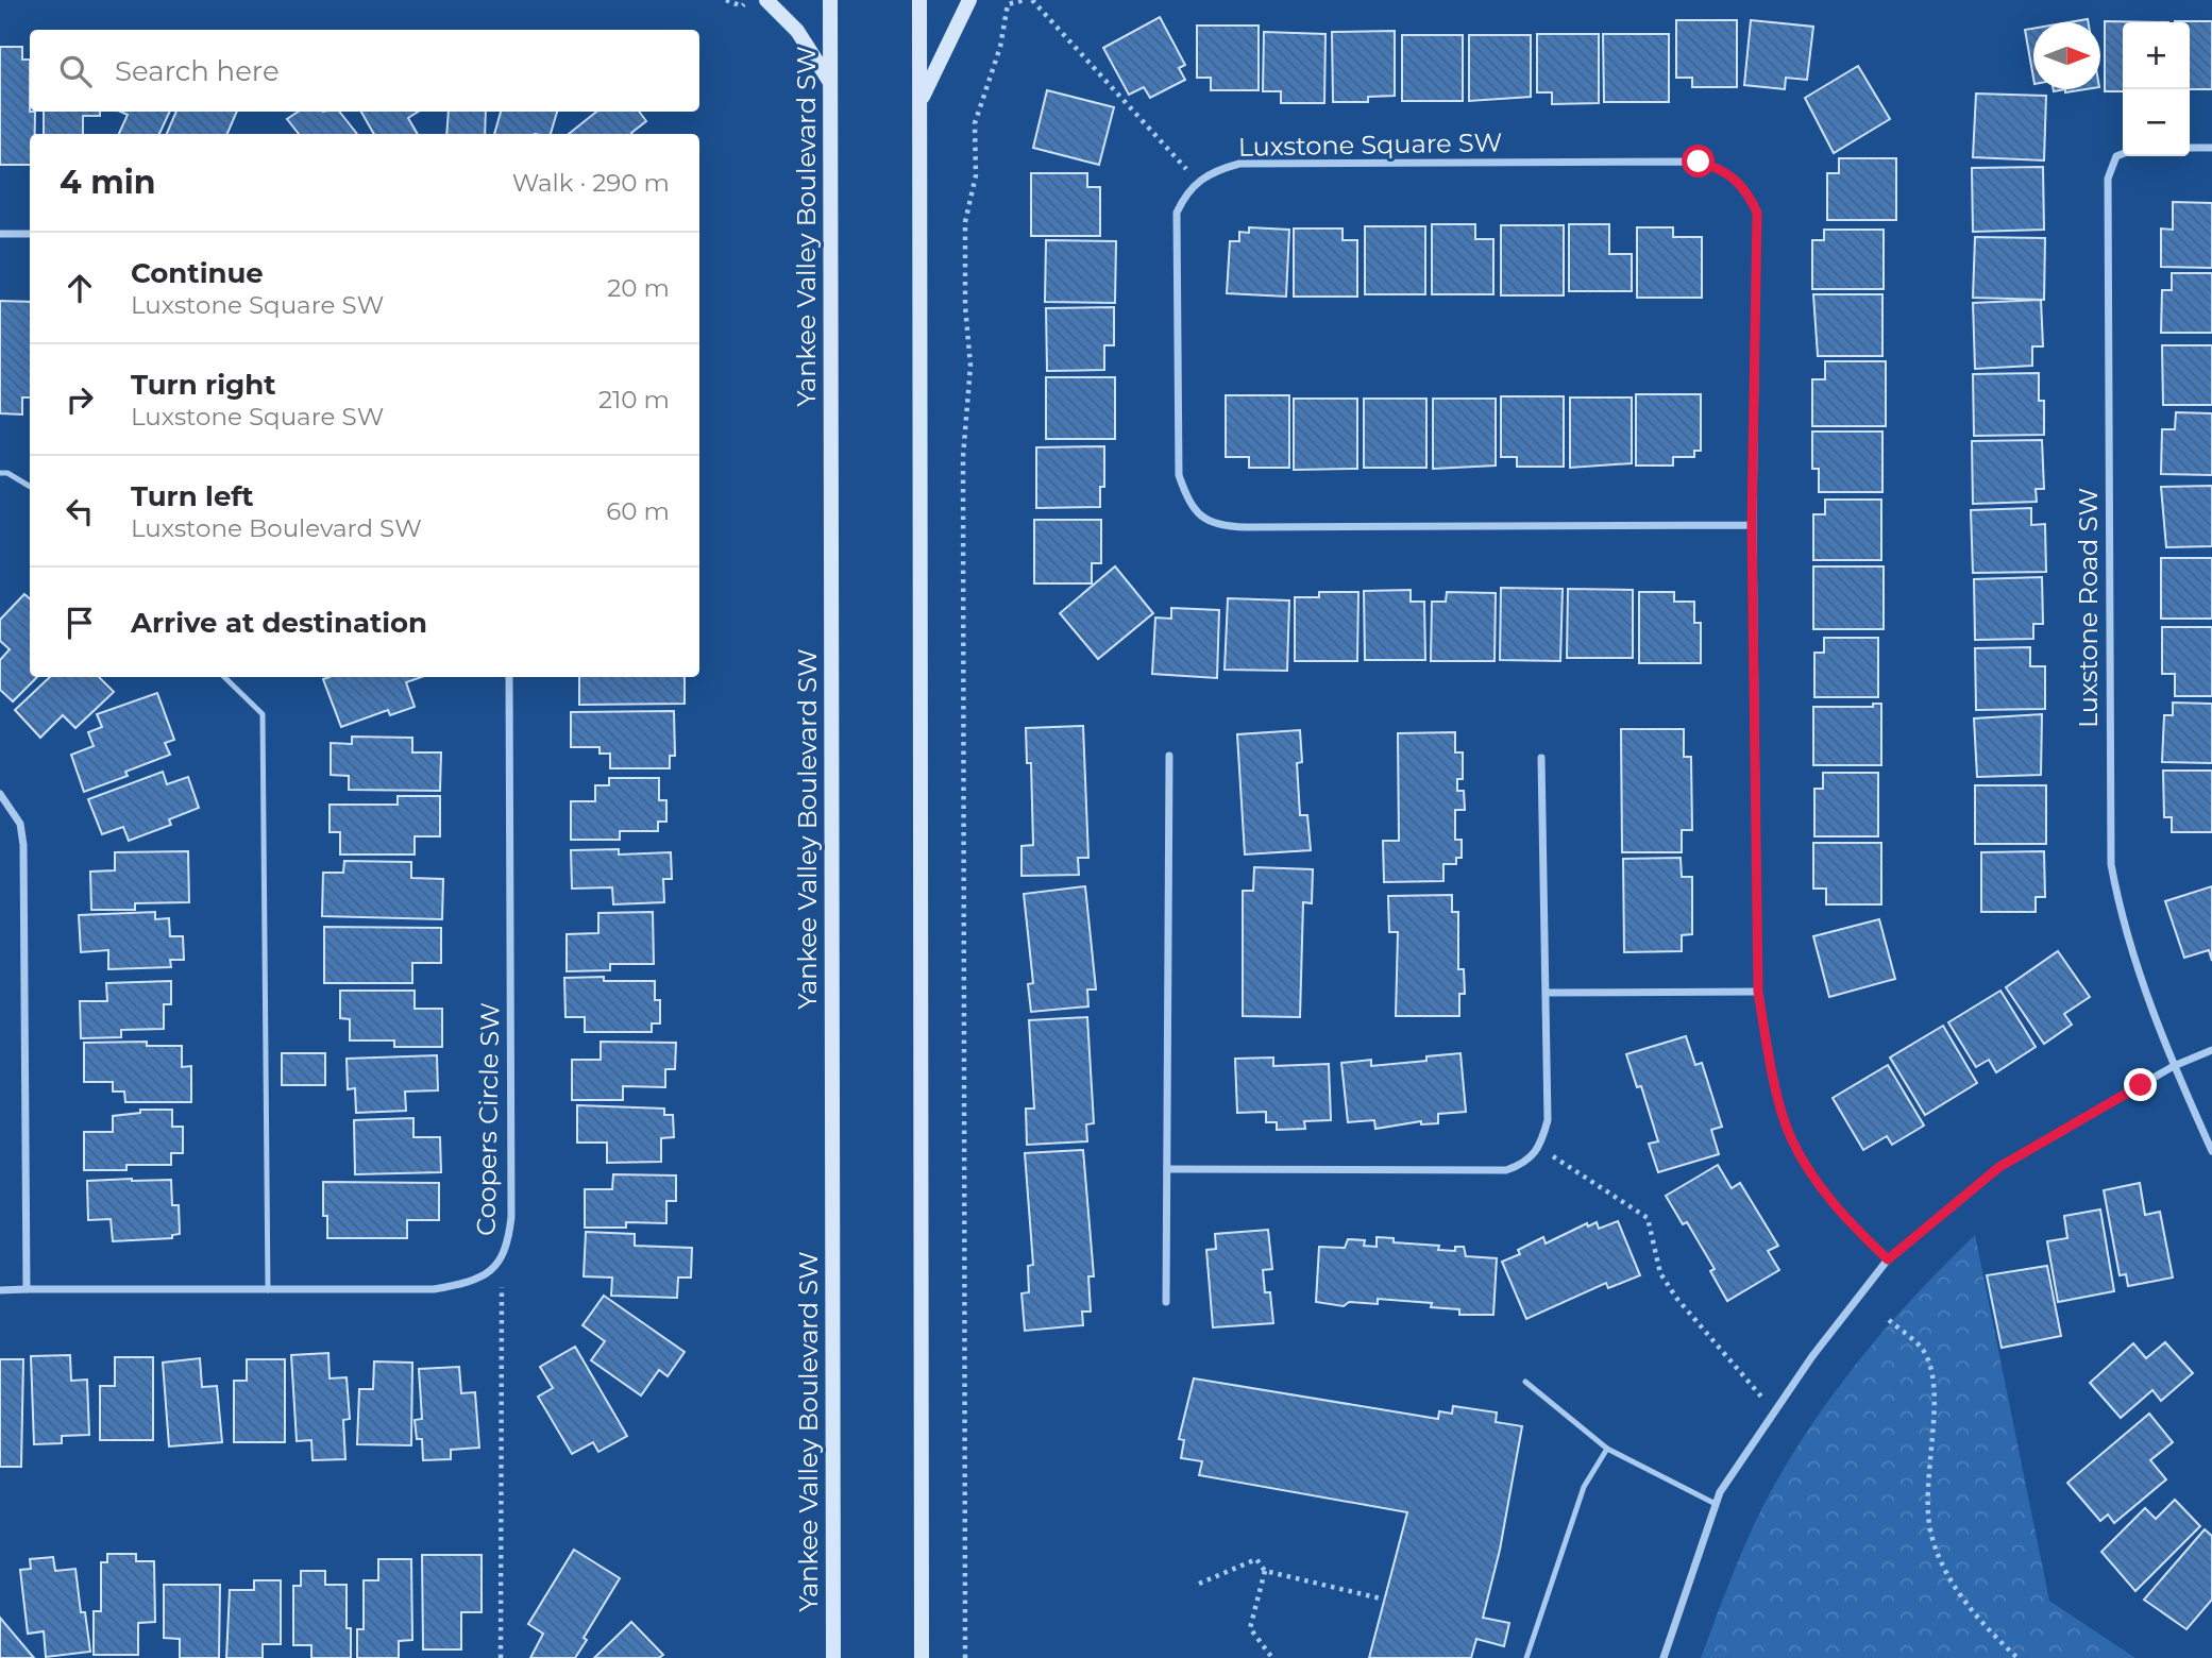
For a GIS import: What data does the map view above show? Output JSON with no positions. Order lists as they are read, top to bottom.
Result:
{
  "streets": {
    "main road": ["Yankee Valley Boulevard SW"],
    "street": ["Luxstone Square SW", "Luxstone Road SW", "Coopers Circle SW"]
  },
  "north": "right",
  "page": {
    "map_buttons": ["+", "−"],
    "search": "Search here",
    "heading": ["4 min", "Walk · 290 m"],
    "list": [
      ["Continue", "Luxstone Square SW", "20 m"],
      ["Turn right", "Luxstone Square SW", "210 m"],
      ["Turn left", "Luxstone Boulevard SW", "60 m"],
      "Arrive at destination"
    ]
  }
}
